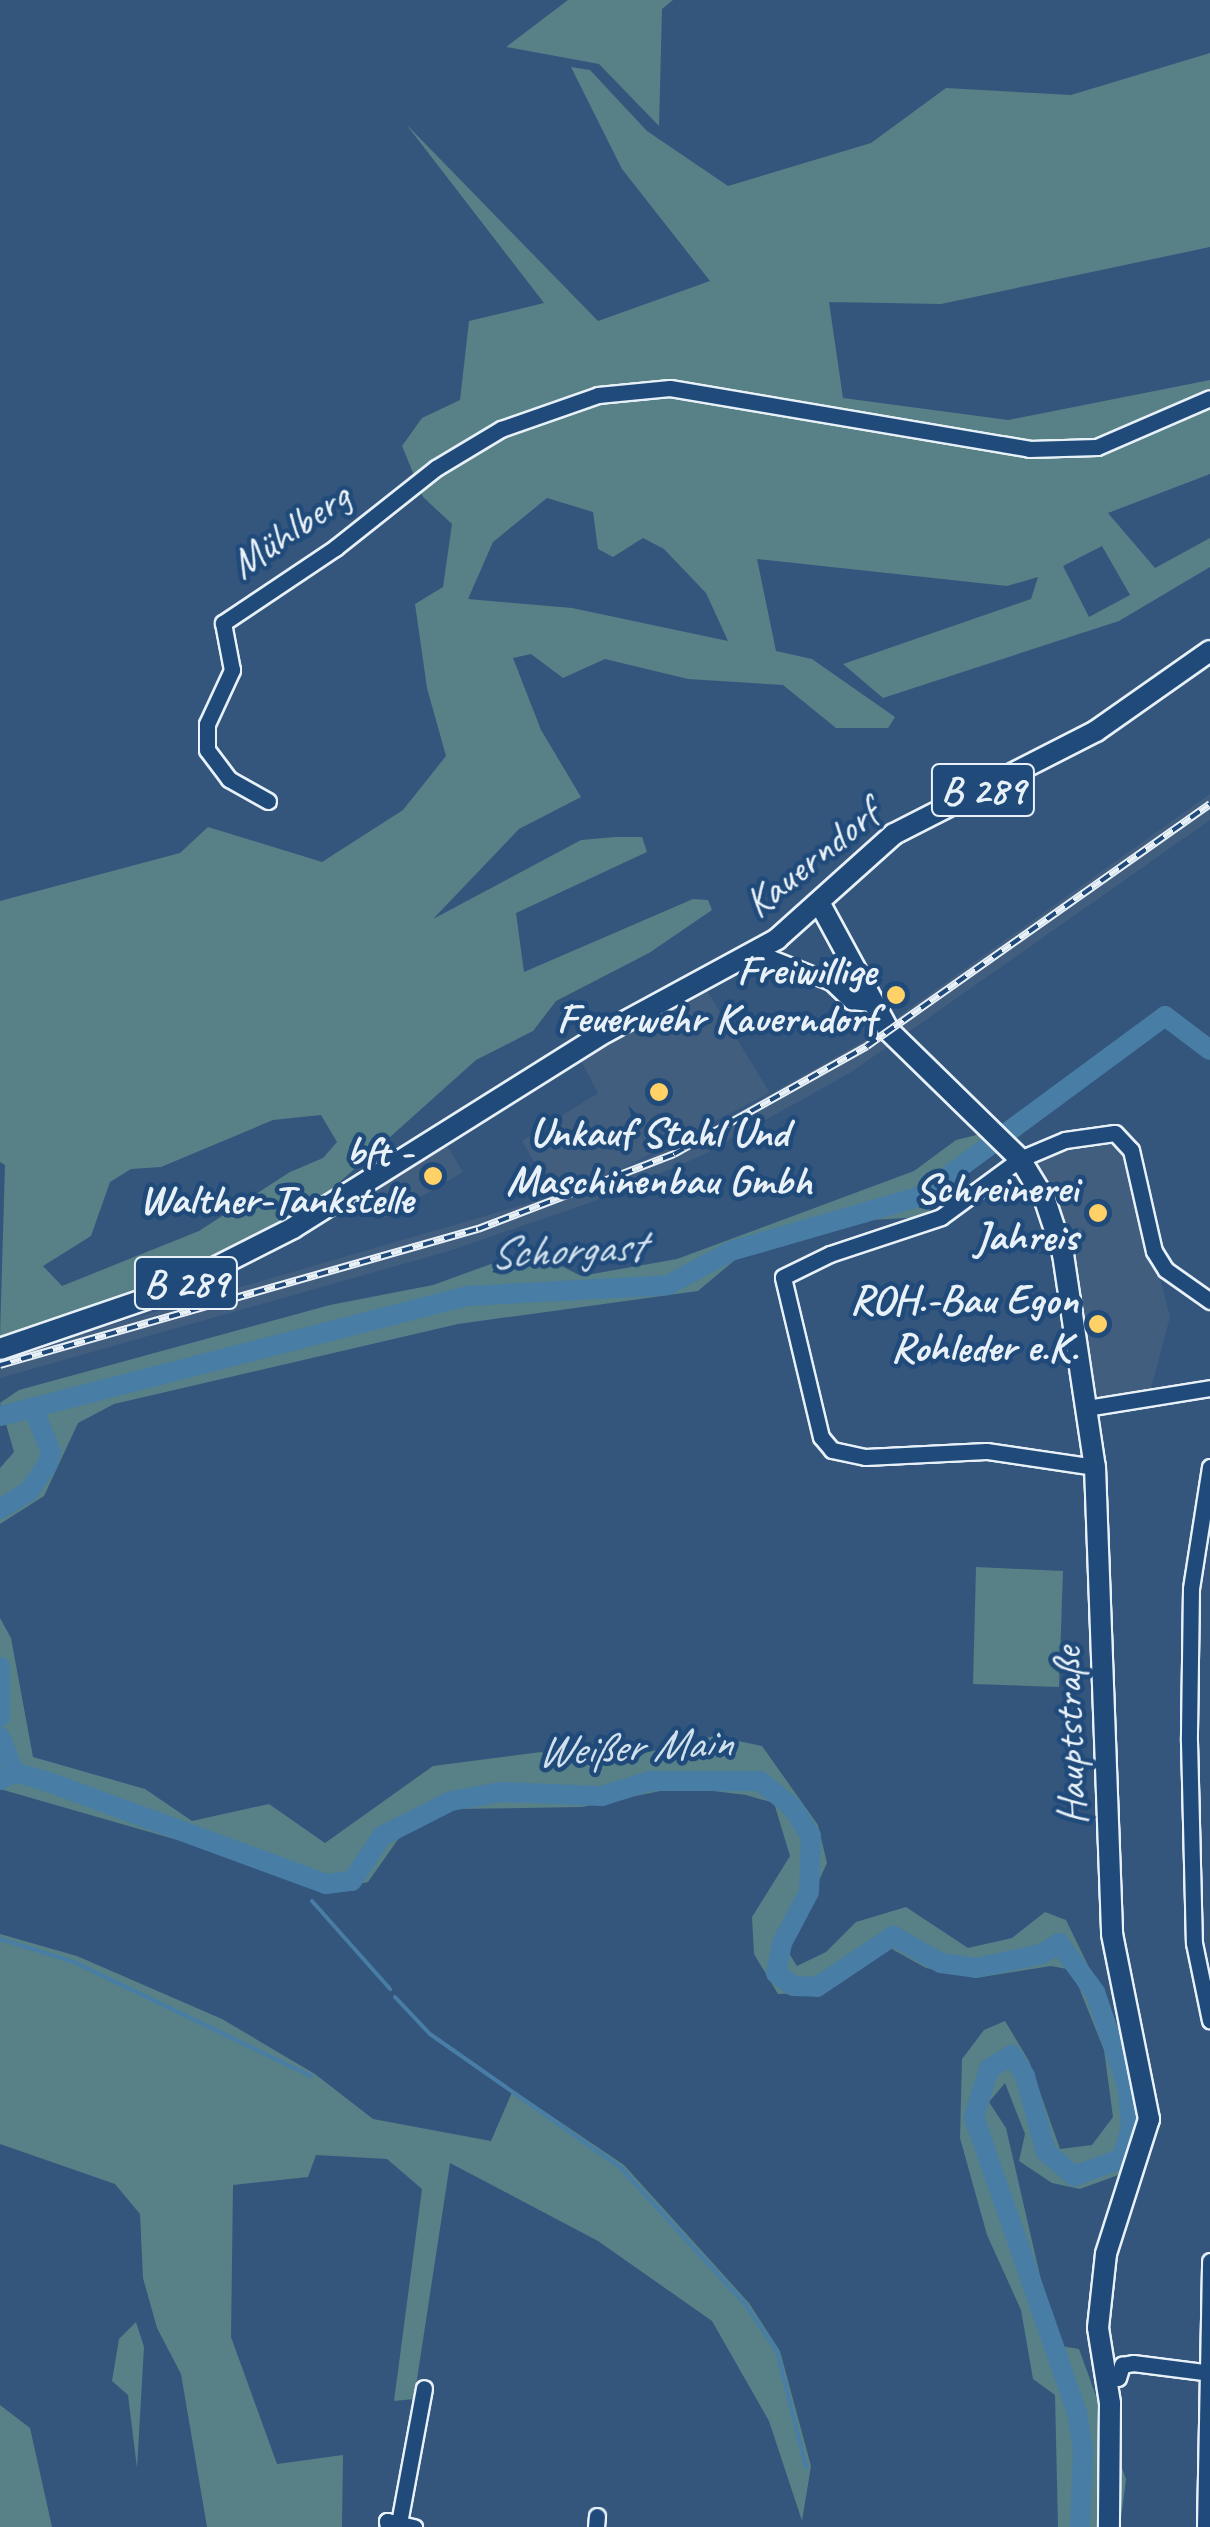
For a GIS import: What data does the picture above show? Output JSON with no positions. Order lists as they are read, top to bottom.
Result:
{
  "streets": {
    "main road": ["B 289", "Kauerndorf", "Hauptstraße"],
    "street": ["Mühlberg"]
  },
  "crossings": [
    ["Kauerndorf", "Hauptstraße"]
  ],
  "water": ["Schorgast", "Weißer Main"],
  "places": [
    "Freiwillige Feuerwehr Kauerndorf",
    "Unkauf Stahl Und Maschinenbau Gmbh",
    "bft - Walther-Tankstelle",
    "Schreinerei Jahreis",
    "ROH.-Bau Egon Rohleder e.K."
  ]
}
